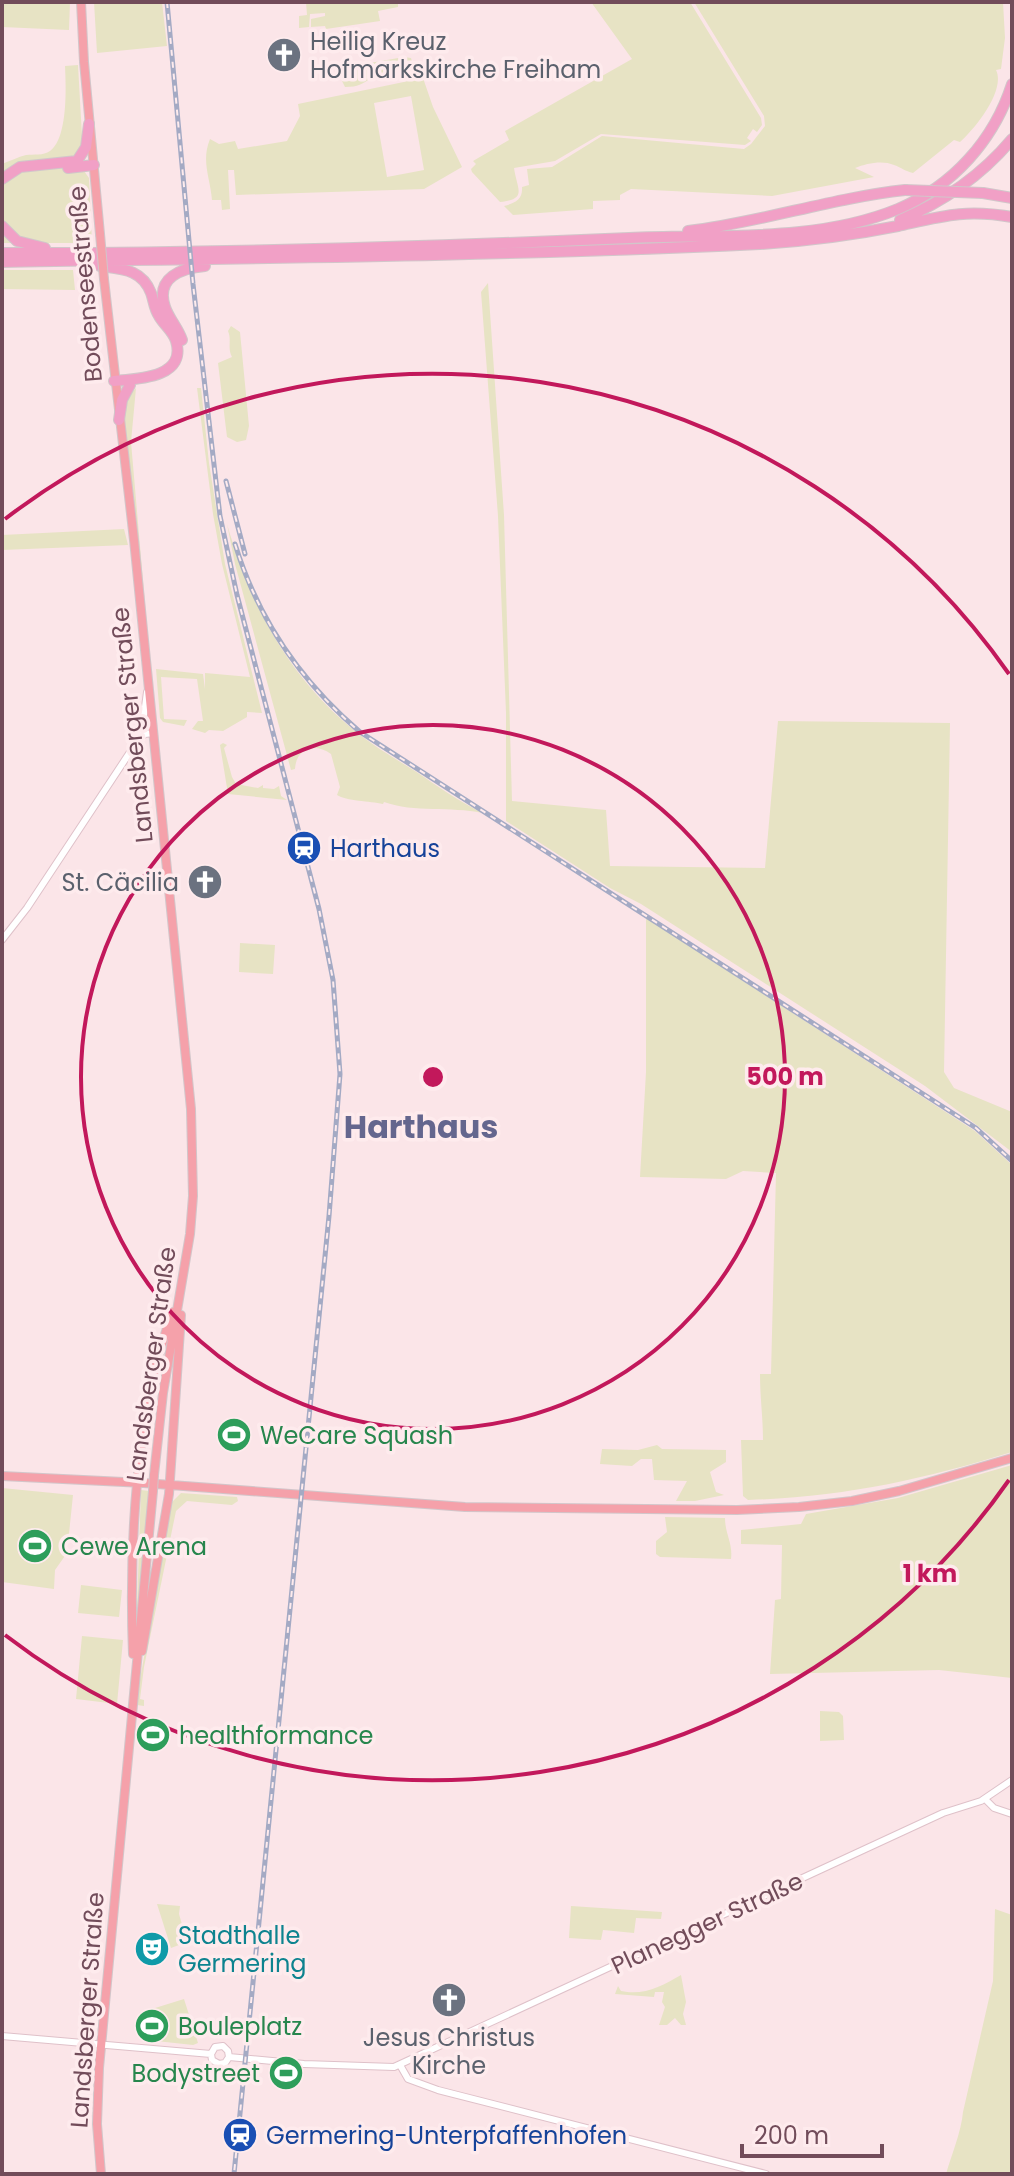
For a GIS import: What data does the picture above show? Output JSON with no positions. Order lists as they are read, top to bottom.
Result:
{
  "streets": {
    "main road": ["Bodenseestraße", "Landsberger Straße"],
    "street": ["Planegger Straße"]
  },
  "crossings": [
    ["Bodenseestraße", "Landsberger Straße"]
  ],
  "districts": ["Harthaus"],
  "places": {
    "church": ["Heilig Kreuz Hofmarkskirche Freiham", "St. Cäcilia", "Jesus Christus Kirche"],
    "station": ["Harthaus", "Germering-Unterpfaffenhofen"],
    "sports": [
      "WeCare Squash",
      "Cewe Arena",
      "healthformance",
      "Bouleplatz",
      "Bodystreet"
    ],
    "theatre": ["Stadthalle Germering"]
  },
  "scale_bar": "200 m",
  "rings": ["500 m", "1 km"]
}
